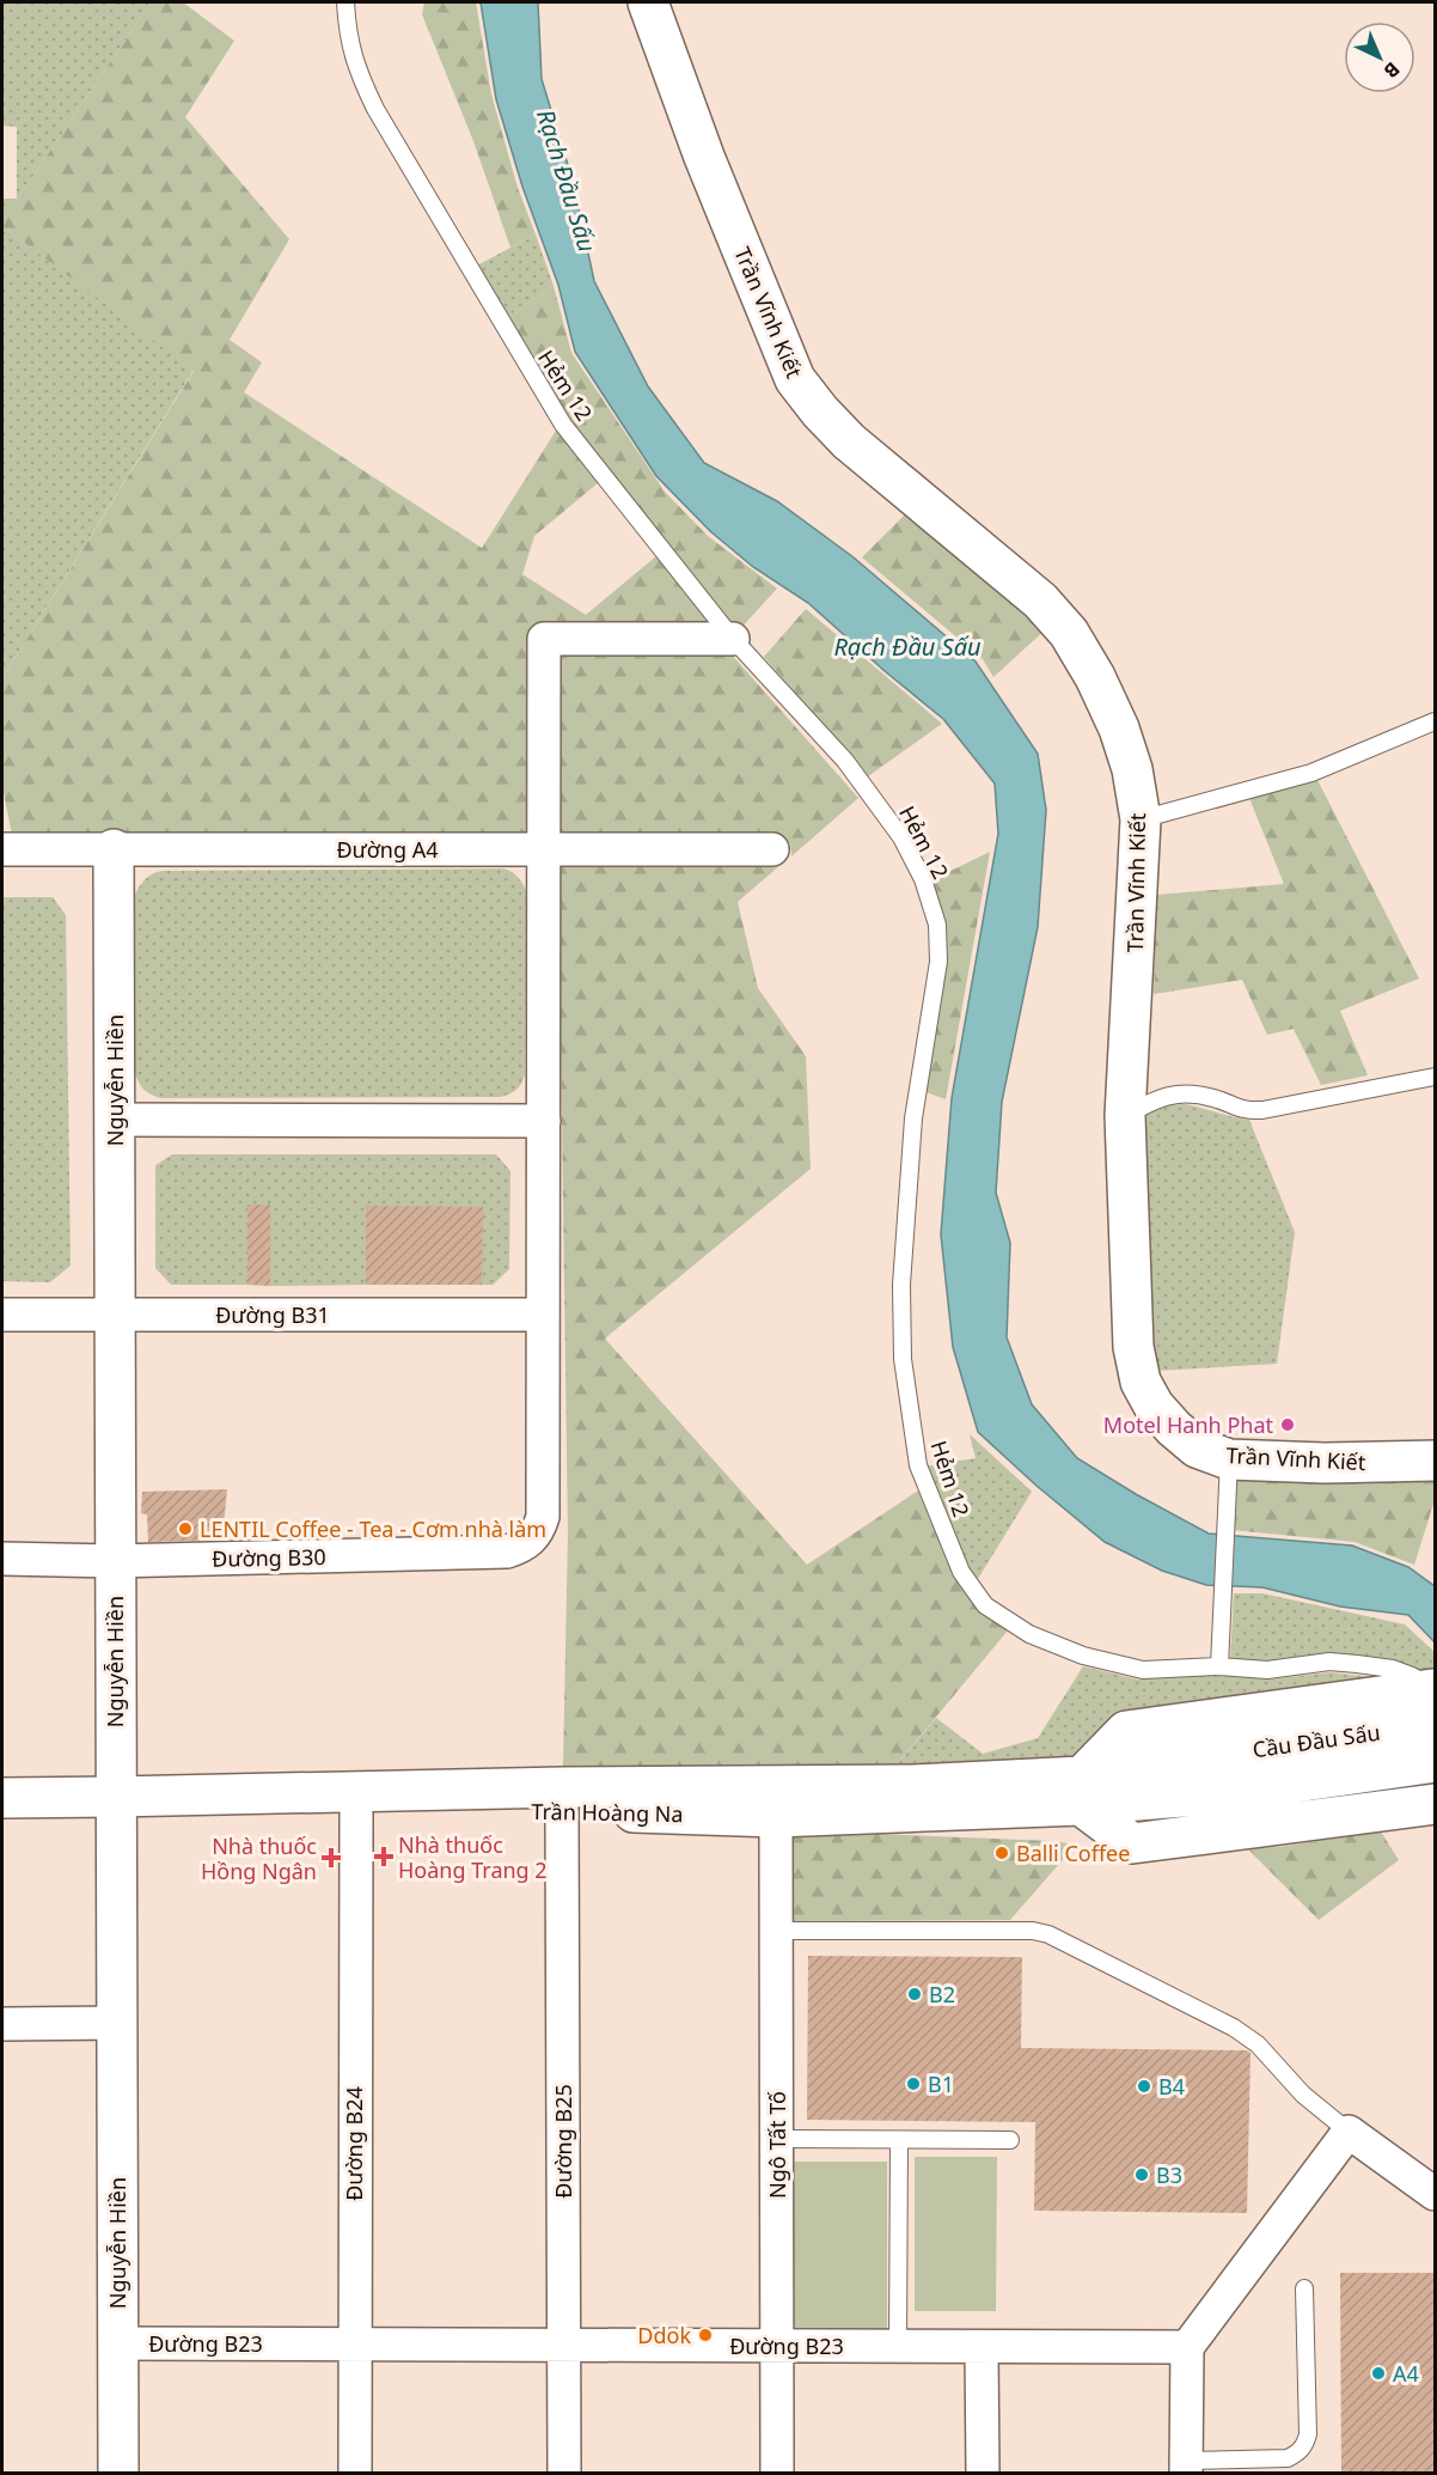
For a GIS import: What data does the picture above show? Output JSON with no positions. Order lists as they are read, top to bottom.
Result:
{
  "streets": {
    "main road": [
      "Trần Vĩnh Kiết",
      "Nguyễn Hiền",
      "Cầu Đầu Sấu",
      "Trần Hoàng Na"
    ],
    "street": [
      "Đường A4",
      "Đường B31",
      "Đường B30",
      "Đường B25",
      "Đường B24",
      "Ngô Tất Tố",
      "Đường B23"
    ],
    "lane": ["Hẻm 12"]
  },
  "crossings": [
    ["Hẻm 12", "Cầu Đầu Sấu"],
    ["Đường A4", "Nguyễn Hiền"],
    ["Nguyễn Hiền", "Đường B31"],
    ["Nguyễn Hiền", "Đường B30"],
    ["Nguyễn Hiền", "Trần Hoàng Na"],
    ["Nguyễn Hiền", "Đường B23"],
    ["Đường B31", "Đường B30"],
    ["Cầu Đầu Sấu", "Trần Hoàng Na"],
    ["Trần Hoàng Na", "Đường B25"],
    ["Trần Hoàng Na", "Đường B24"],
    ["Trần Hoàng Na", "Ngô Tất Tố"],
    ["Đường B25", "Đường B23"],
    ["Đường B24", "Đường B23"],
    ["Ngô Tất Tố", "Đường B23"]
  ],
  "water": ["Rạch Đầu Sấu"],
  "places": {
    "other": [
      "Motel Hanh Phat",
      "LENTIL Coffee - Tea - Cơm nhà làm",
      "Balli Coffee",
      "B2",
      "B1",
      "B4",
      "B3",
      "Ddok",
      "A4"
    ],
    "health": ["Nhà thuốc Hoàng Trang 2", "Nhà thuốc Hồng Ngân"]
  },
  "north": "bottom right"
}
